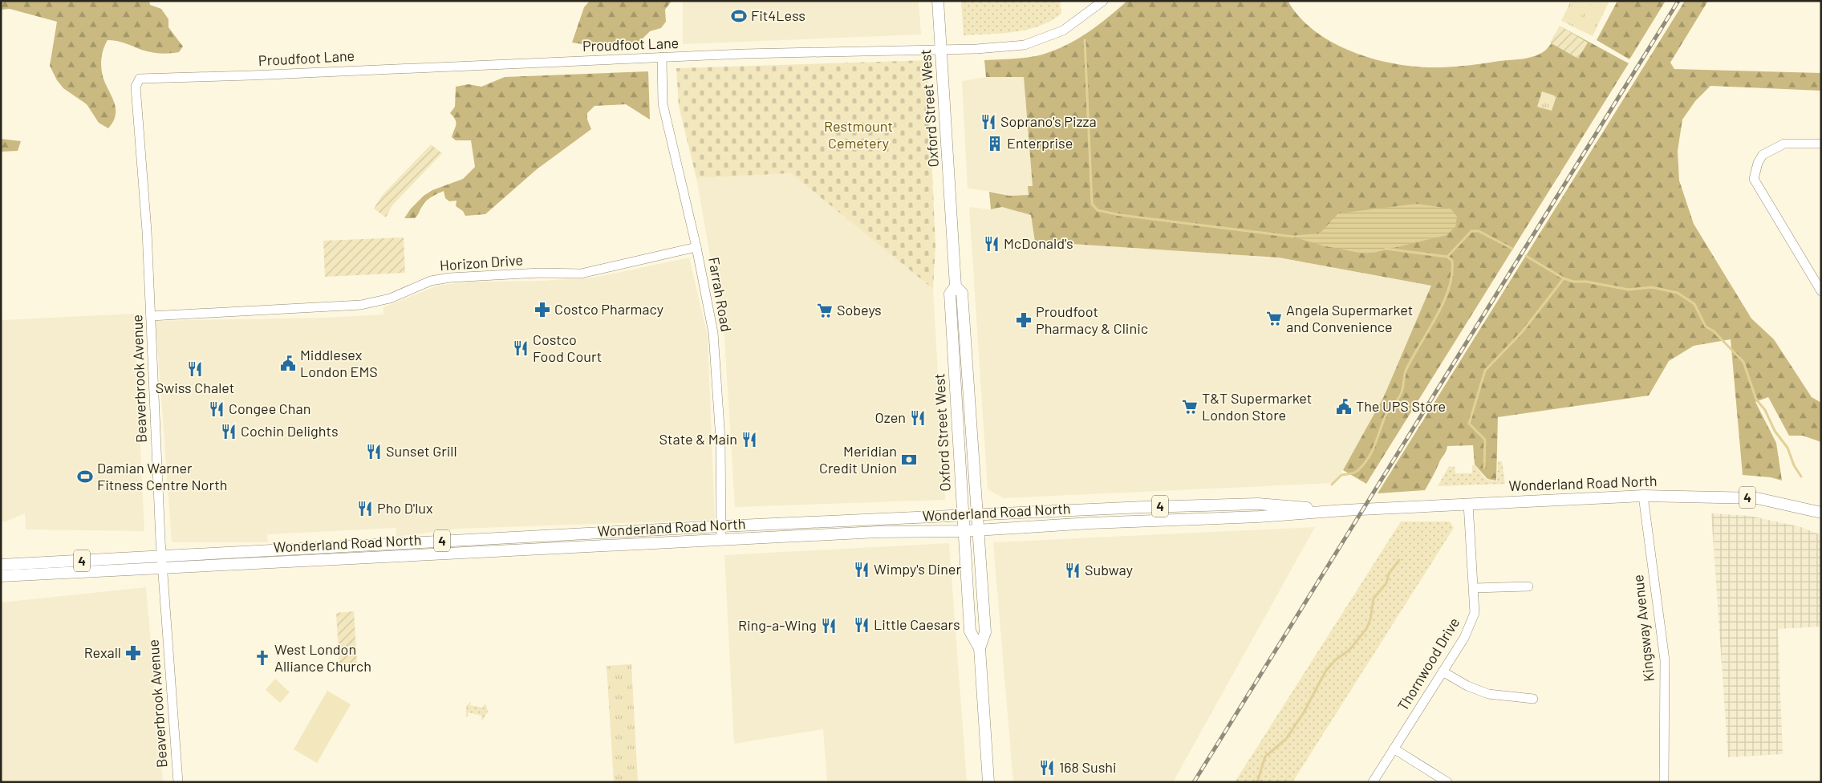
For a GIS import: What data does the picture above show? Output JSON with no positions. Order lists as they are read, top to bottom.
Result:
{
  "streets": {
    "main road": ["Oxford Street West", "Wonderland Road North", "4"],
    "street": [
      "Proudfoot Lane",
      "Horizon Drive",
      "Farrah Road",
      "Beaverbrook Avenue",
      "Kingsway Avenue",
      "Thornwood Drive"
    ]
  },
  "crossings": [
    ["Proudfoot Lane", "Oxford Street West"],
    ["Proudfoot Lane", "Farrah Road"],
    ["Proudfoot Lane", "Beaverbrook Avenue"],
    ["Oxford Street West", "Wonderland Road North"],
    ["Horizon Drive", "Farrah Road"],
    ["Horizon Drive", "Beaverbrook Avenue"],
    ["Farrah Road", "Wonderland Road North"],
    ["Beaverbrook Avenue", "Wonderland Road North"],
    ["Wonderland Road North", "Kingsway Avenue"],
    ["Wonderland Road North", "Thornwood Drive"]
  ],
  "parks": ["Restmount Cemetery"],
  "places": {
    "sports": ["Fit4Less", "Damian Warner Fitness Centre North"],
    "restaurant": [
      "Soprano's Pizza",
      "McDonald's",
      "Costco Food Court",
      "Swiss Chalet",
      "Congee Chan",
      "Ozen",
      "Cochin Delights",
      "State & Main",
      "Sunset Grill",
      "Pho D'lux",
      "Wimpy's Diner",
      "Subway",
      "Little Caesars",
      "Ring-a-Wing",
      "168 Sushi"
    ],
    "building": ["Enterprise"],
    "pharmacy": ["Costco Pharmacy", "Proudfoot Pharmacy & Clinic", "Rexall"],
    "supermarket": ["Sobeys", "Angela Supermarket and Convenience", "T&T Supermarket London Store"],
    "public building": ["Middlesex London EMS", "The UPS Store"],
    "bank": ["Meridian Credit Union"],
    "church": ["West London Alliance Church"]
  }
}
